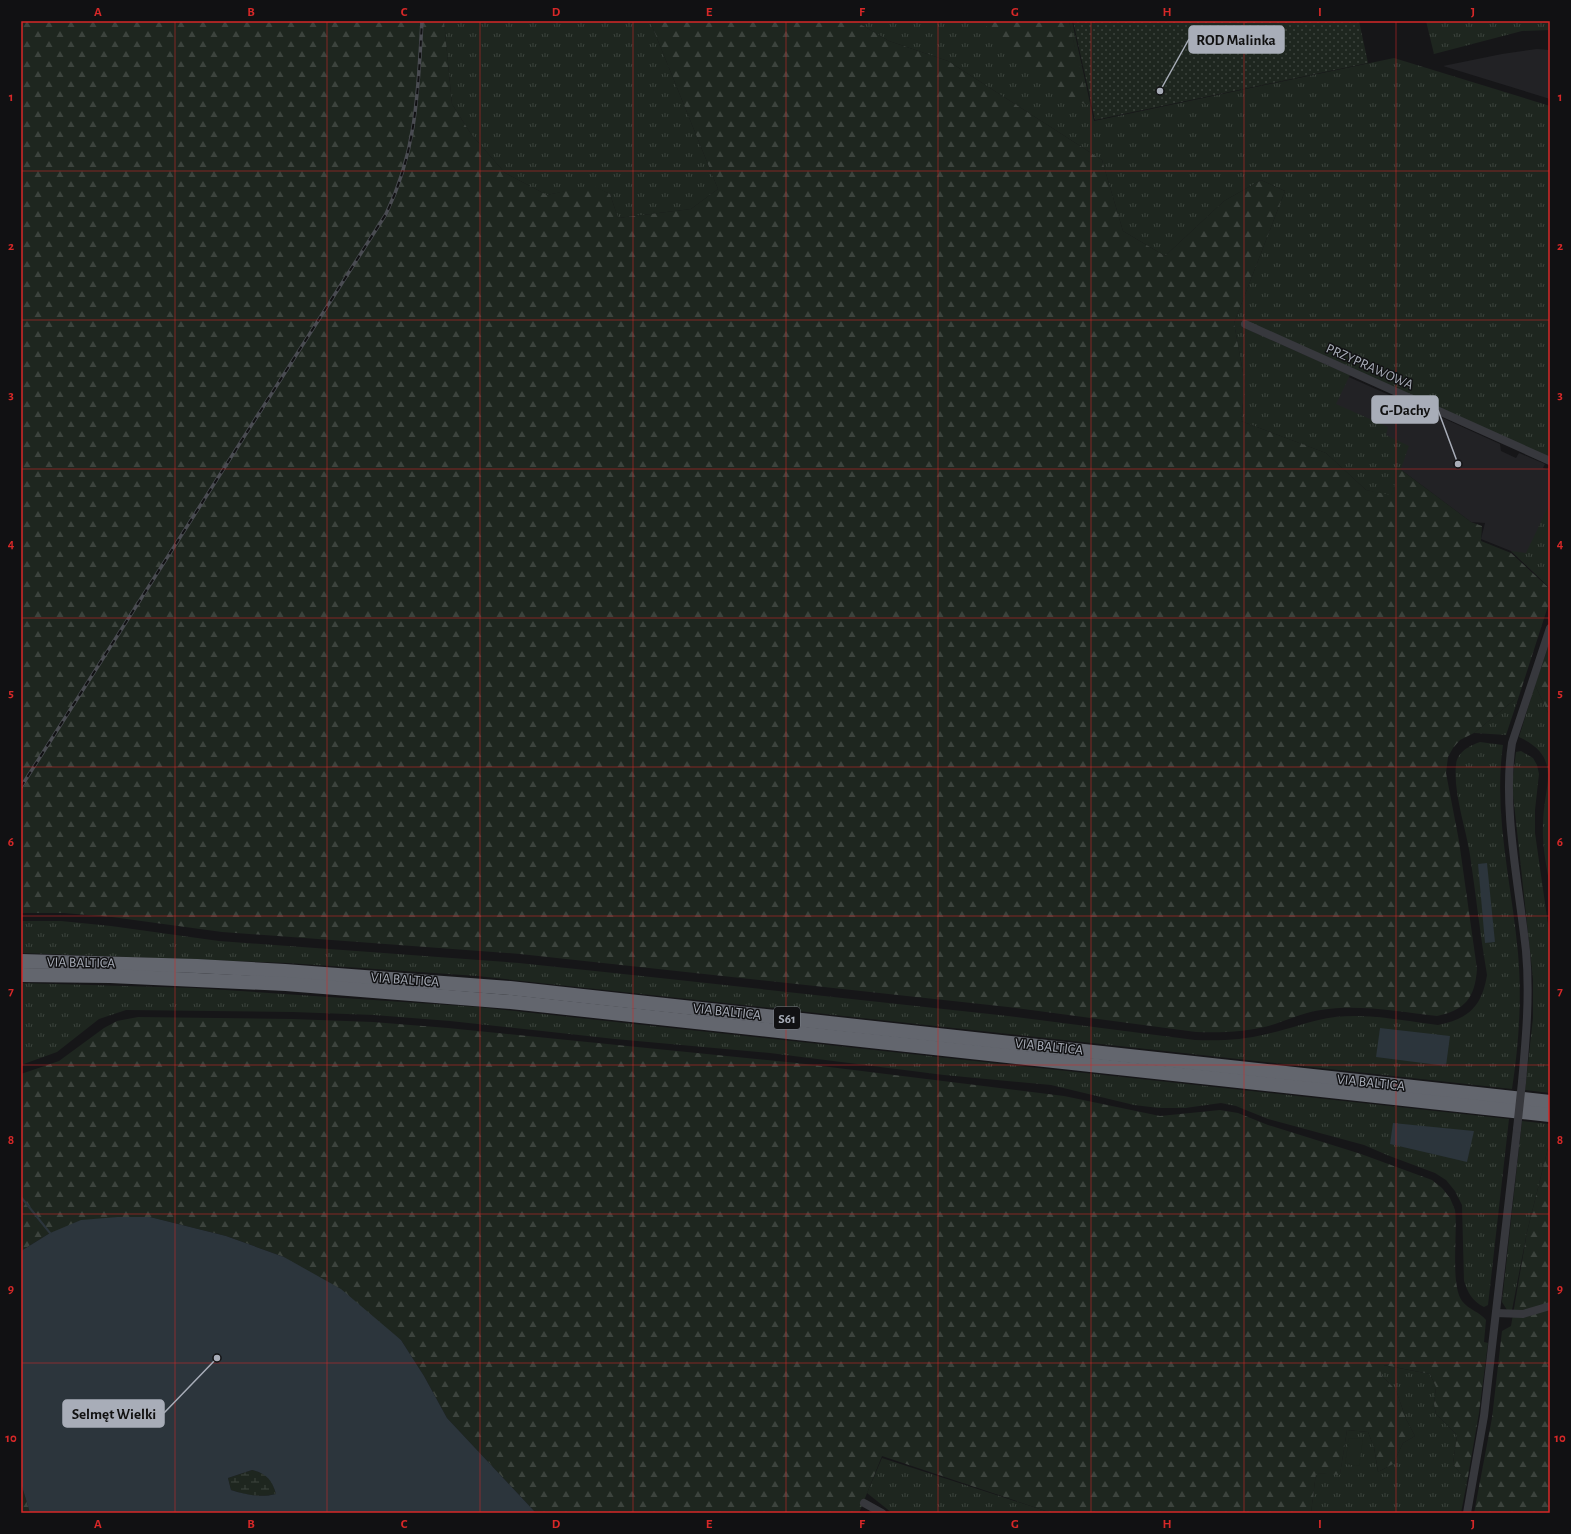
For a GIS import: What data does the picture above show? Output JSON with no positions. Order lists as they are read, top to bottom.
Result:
{
  "streets": {
    "highway": ["VIA BALTICA", "S61"],
    "street": ["PRZYPRAWOWA"]
  },
  "places": ["ROD Malinka", "G-Dachy", "Selmęt Wielki"],
  "grid": {
    "columns": [
      "A",
      "B",
      "C",
      "D",
      "E",
      "F",
      "G",
      "H",
      "I",
      "J"
    ],
    "rows": [
      "1",
      "2",
      "3",
      "4",
      "5",
      "6",
      "7",
      "8",
      "9",
      "10"
    ]
  }
}
